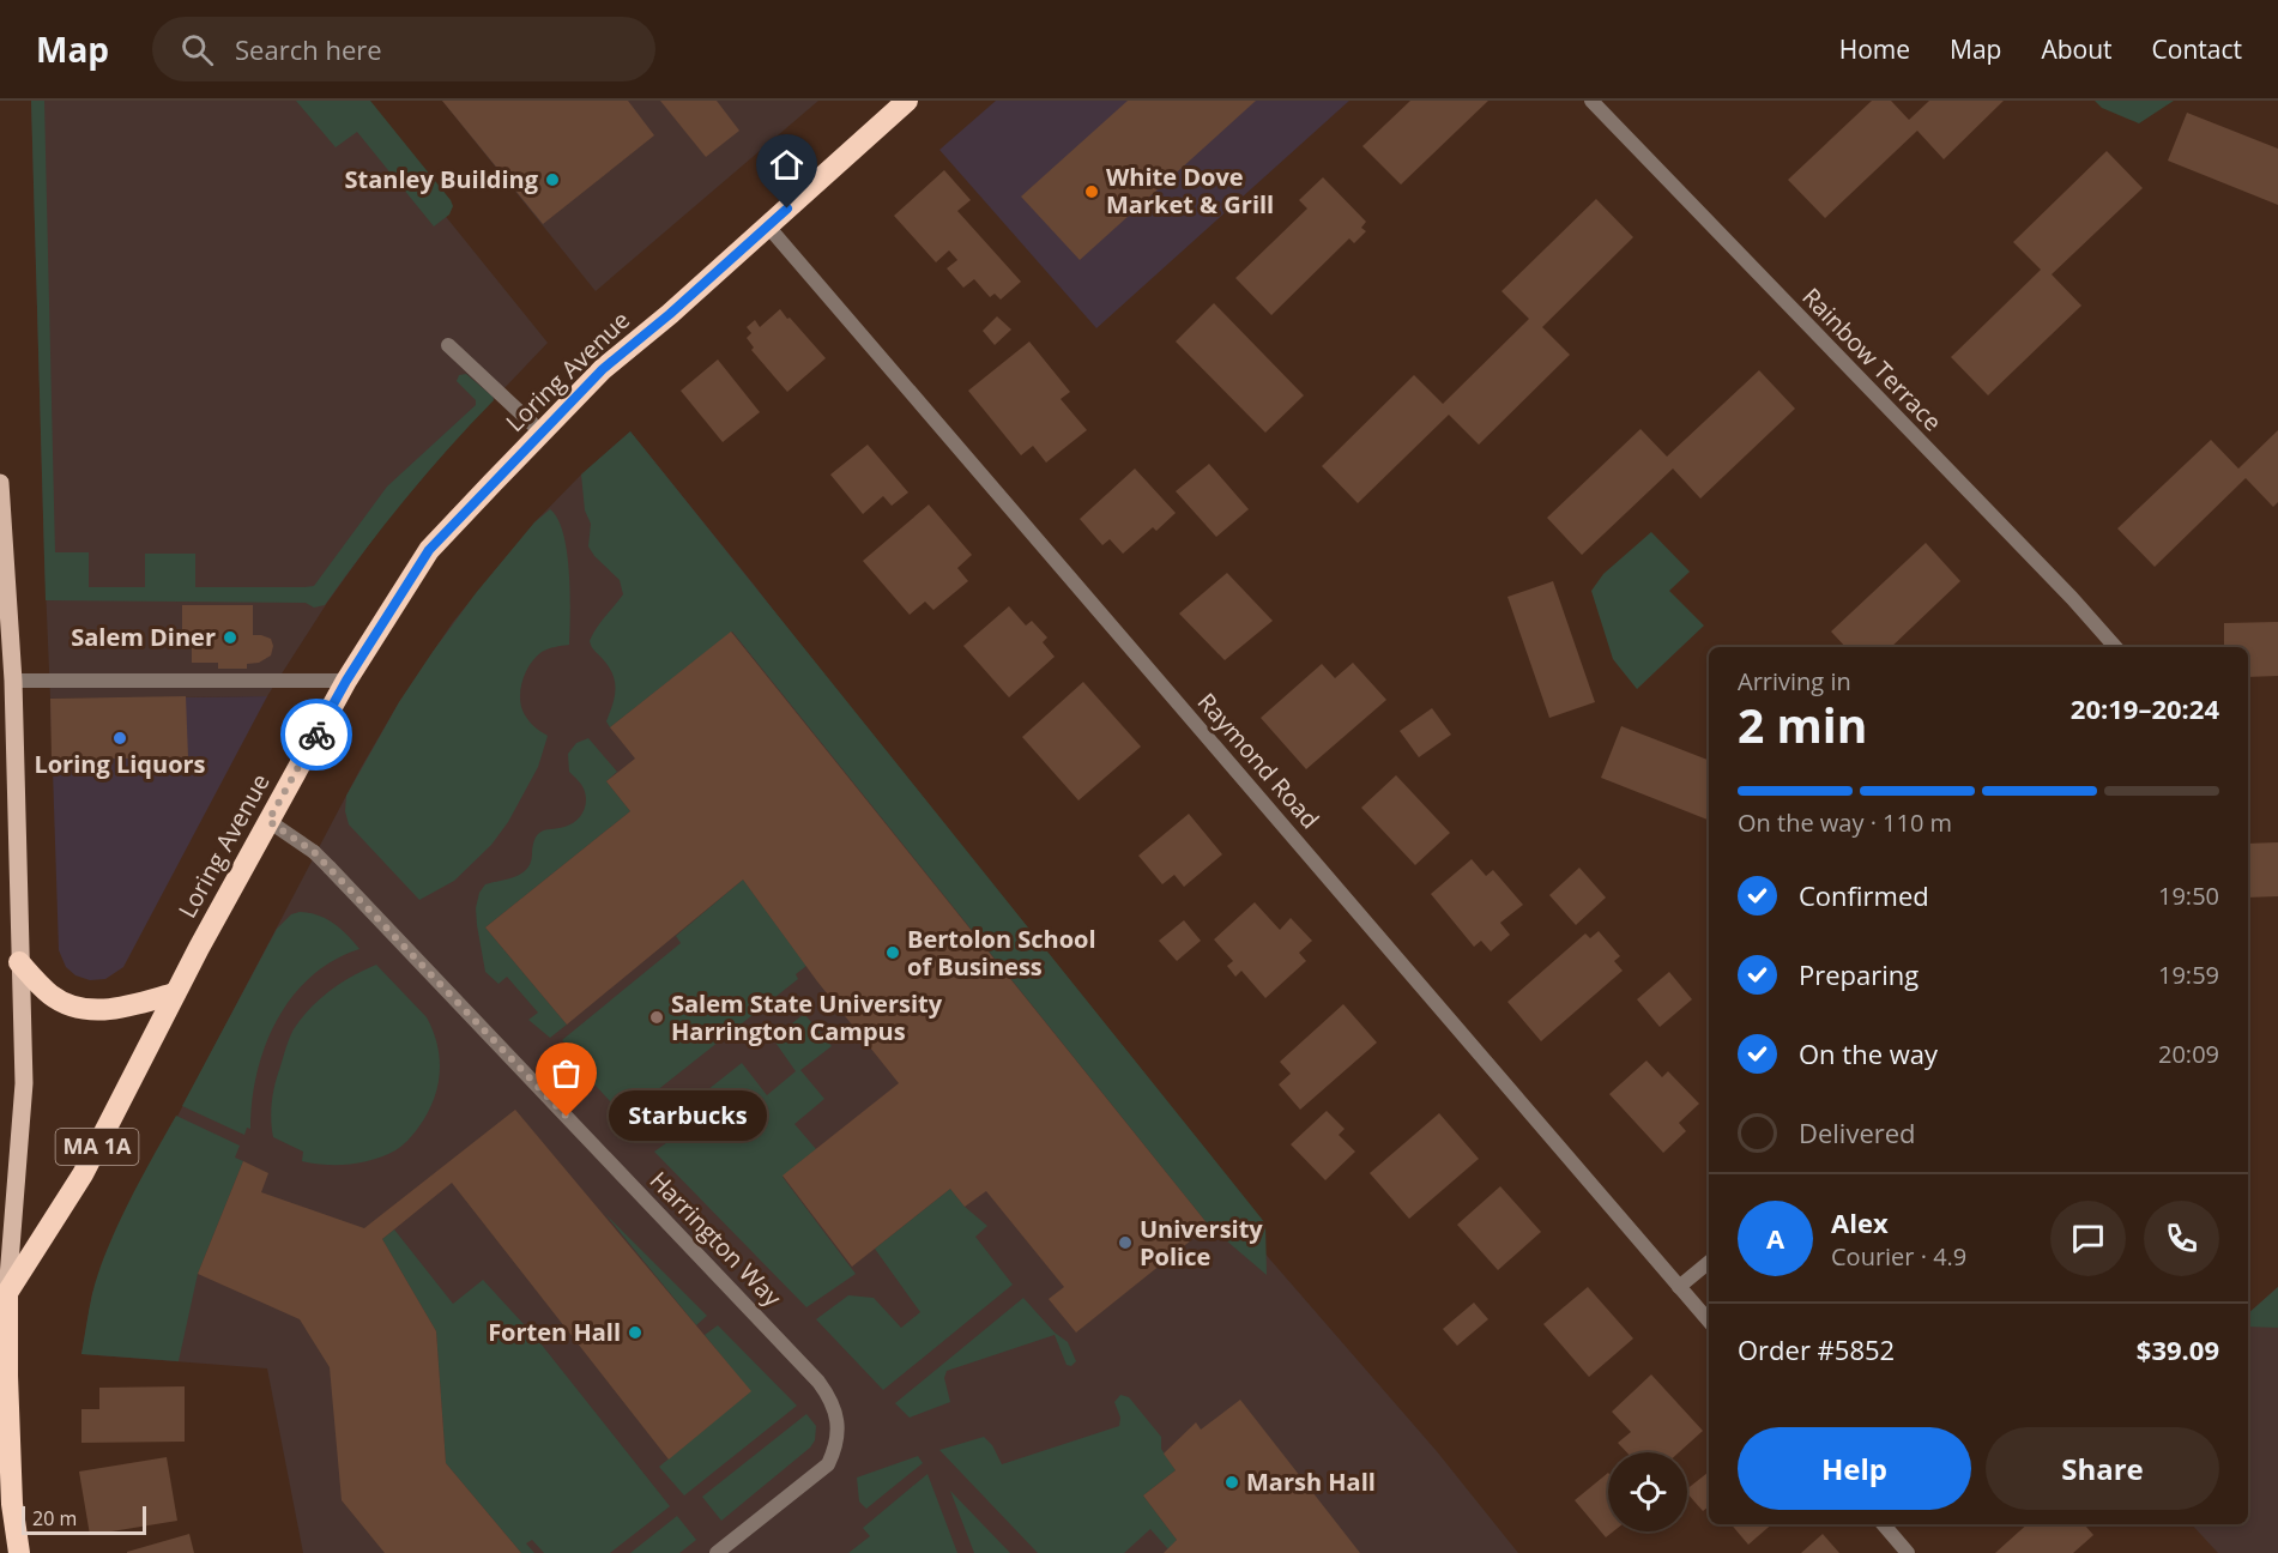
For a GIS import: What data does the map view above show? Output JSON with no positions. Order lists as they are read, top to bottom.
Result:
{
  "streets": {
    "highway": ["Loring Avenue", "MA 1A"],
    "street": ["Rainbow Terrace", "Raymond Road", "Harrington Way"]
  },
  "crossings": [
    ["Loring Avenue", "Raymond Road"],
    ["Loring Avenue", "Harrington Way"]
  ],
  "places": [
    "Stanley Building",
    "White Dove Market & Grill",
    "Salem Diner",
    "Loring Liquors",
    "Bertolon School of Business",
    "Salem State University Harrington Campus",
    "Starbucks",
    "University Police",
    "Forten Hall",
    "Marsh Hall"
  ],
  "scale_bar": "20 m",
  "page": {
    "header": "Map",
    "search": "Search here",
    "nav": [
      "Home",
      "Map",
      "About",
      "Contact"
    ],
    "heading": ["2 min", "Arriving in", "20:19–20:24"],
    "panel": [
      "Alex",
      "Courier · 4.9",
      "Order #5852",
      "$39.09"
    ],
    "bar": "On the way · 110 m",
    "list": [
      ["Confirmed", "19:50"],
      ["Preparing", "19:59"],
      ["On the way", "20:09"],
      "Delivered"
    ],
    "bubble": "Starbucks",
    "round": "A",
    "buttons": ["Help", "Share"],
    "scale": "20 m"
  }
}
